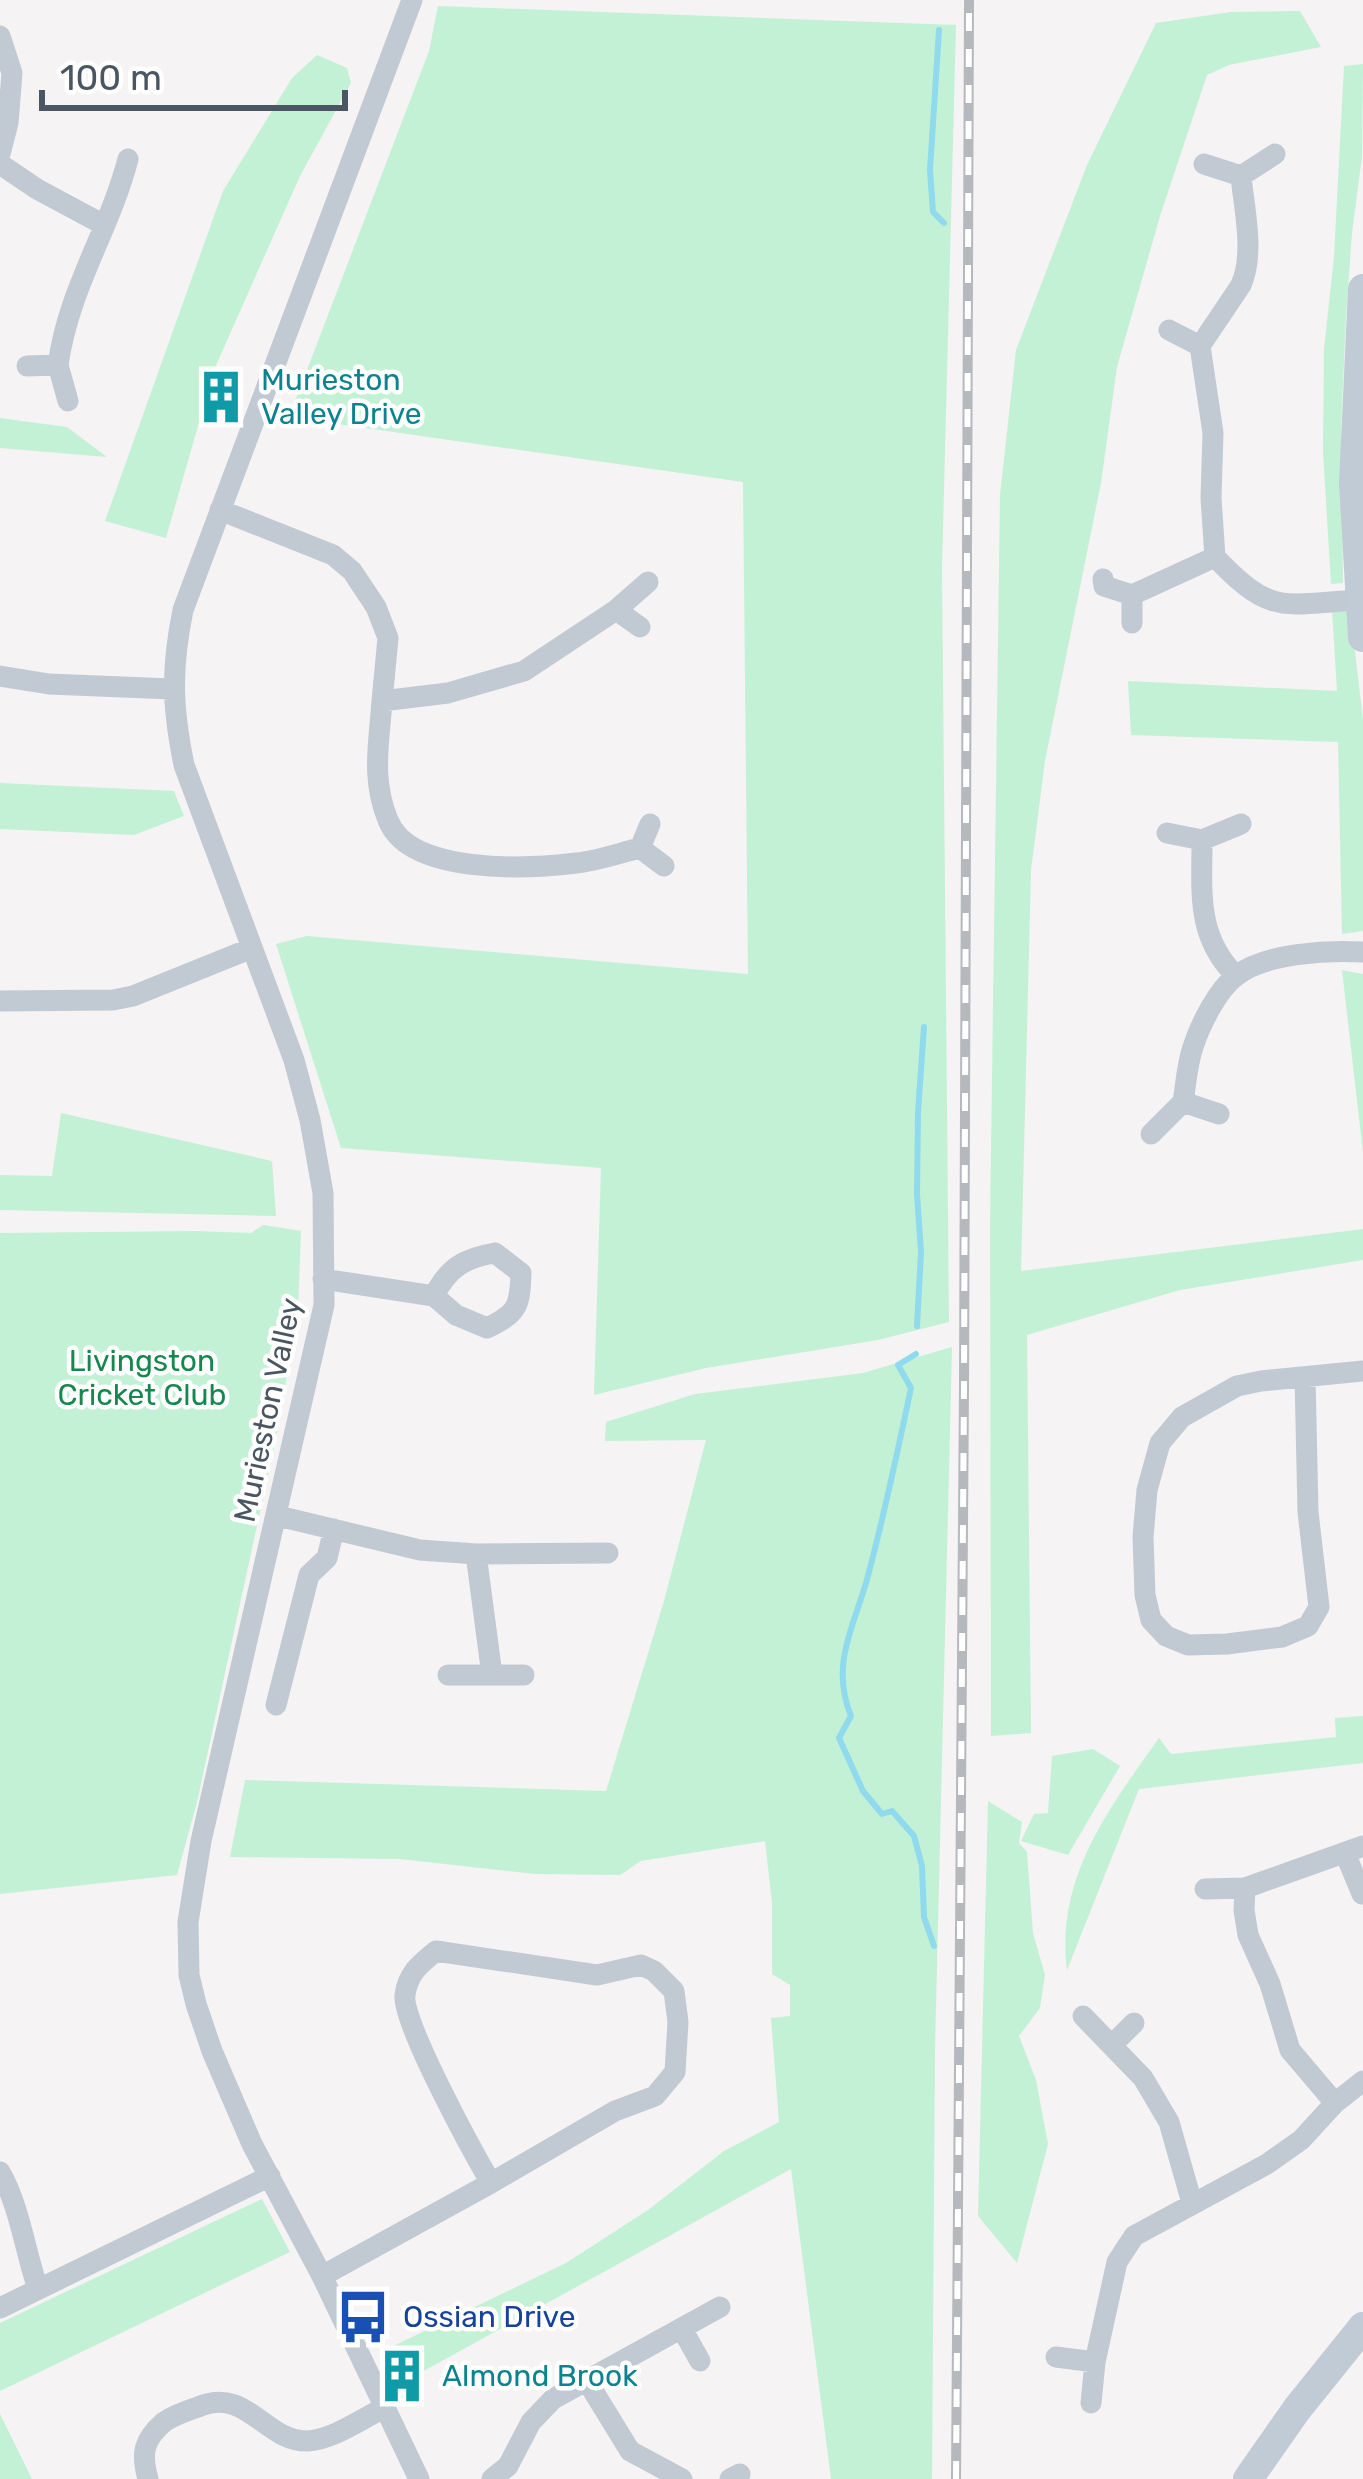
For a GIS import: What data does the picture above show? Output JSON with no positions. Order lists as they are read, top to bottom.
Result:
{
  "streets": {
    "street": ["Murieston Valley"]
  },
  "parks": ["Livingston Cricket Club"],
  "places": {
    "building": ["Murieston Valley Drive", "Almond Brook"],
    "bus stop": ["Ossian Drive"]
  },
  "scale_bar": "100 m"
}
